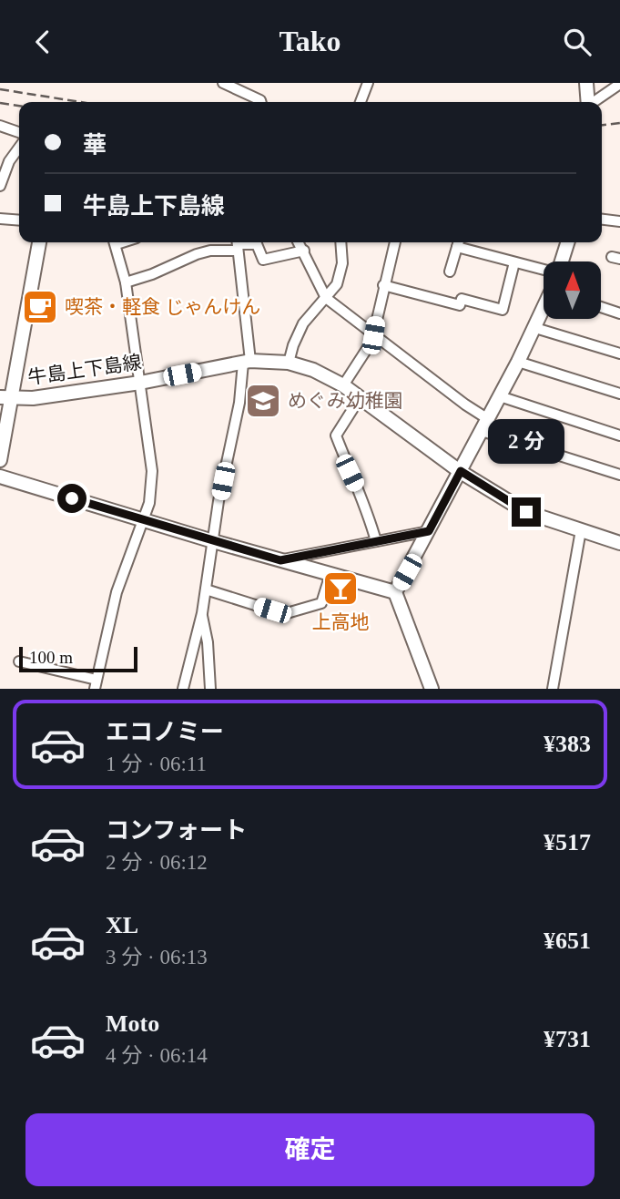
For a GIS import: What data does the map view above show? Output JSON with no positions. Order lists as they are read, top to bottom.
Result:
{
  "streets": {
    "street": ["牛島上下島線"]
  },
  "places": {
    "cafe": ["喫茶・軽食 じゃんけん"],
    "school or university": ["めぐみ幼稚園"],
    "bar": ["上高地"]
  },
  "scale_bar": "100 m",
  "north": "top",
  "page": {
    "header": "Tako",
    "banner": ["華", "牛島上下島線"],
    "bubble": "2 分",
    "scale": "100 m",
    "list": [
      {
        "name": "エコノミー",
        "note": "1 分 · 06:11",
        "value": "¥383"
      },
      {
        "name": "コンフォート",
        "note": "2 分 · 06:12",
        "value": "¥517"
      },
      {
        "name": "XL",
        "note": "3 分 · 06:13",
        "value": "¥651"
      },
      {
        "name": "Moto",
        "note": "4 分 · 06:14",
        "value": "¥731"
      }
    ],
    "buttons": "確定"
  }
}
